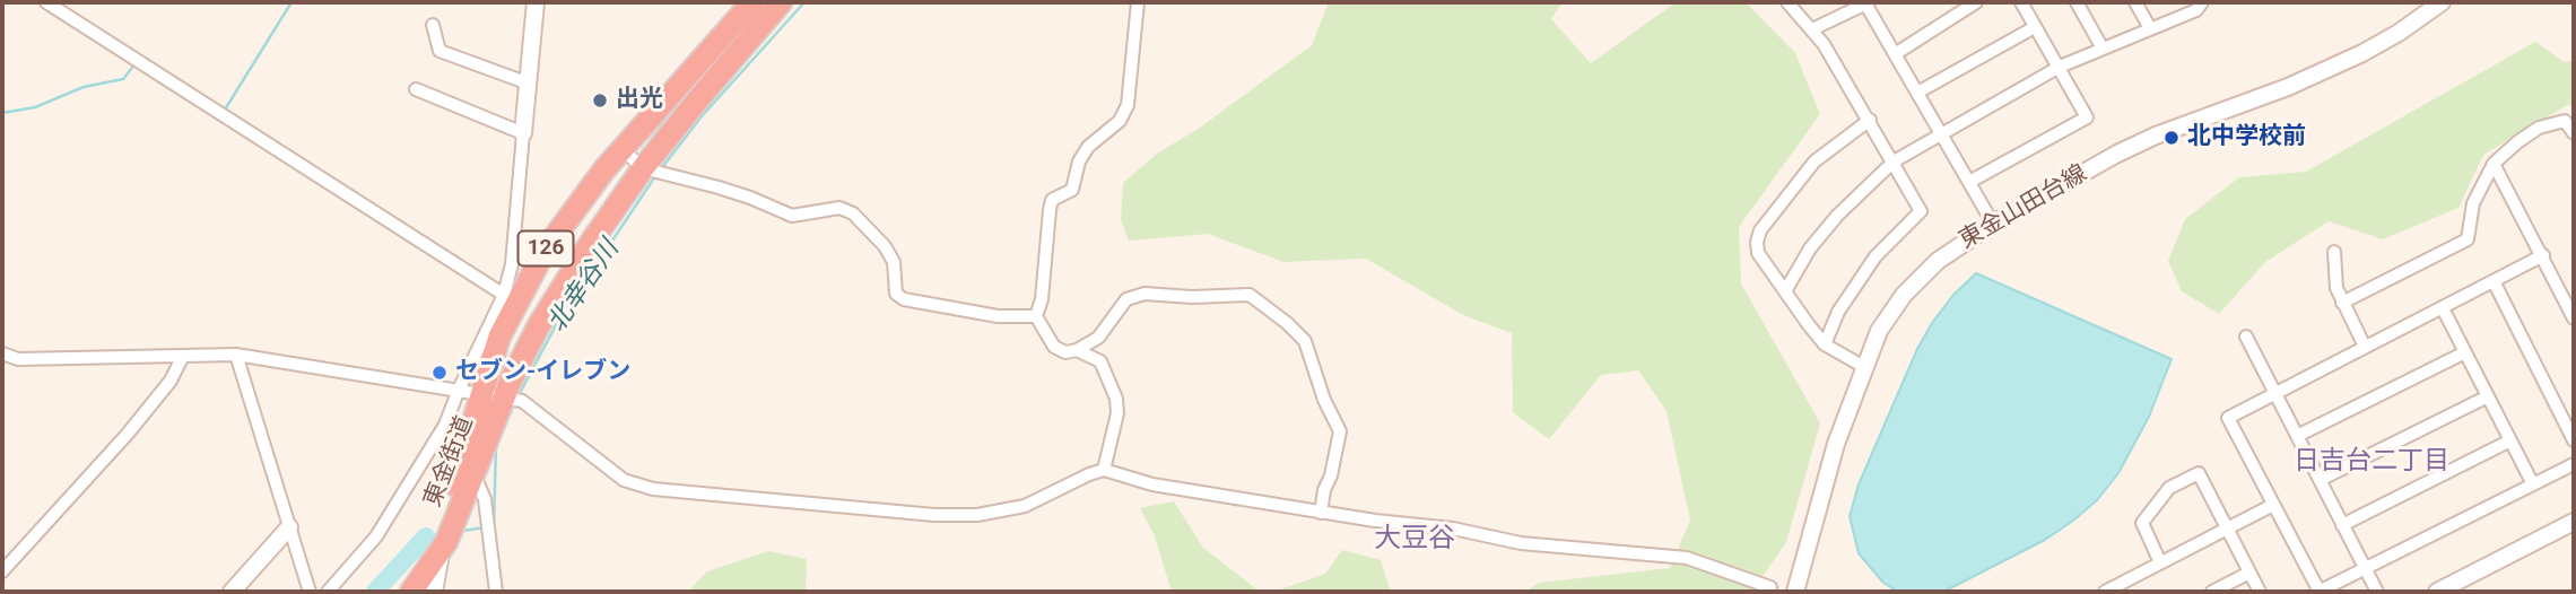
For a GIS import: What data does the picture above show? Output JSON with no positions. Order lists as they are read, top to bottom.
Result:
{
  "streets": {
    "highway": ["126", "東金街道"],
    "main road": ["東金山田台線"]
  },
  "districts": ["日吉台二丁目", "大豆谷"],
  "water": ["北幸谷川"],
  "places": ["出光", "北中学校前", "セブン-イレブン"]
}
